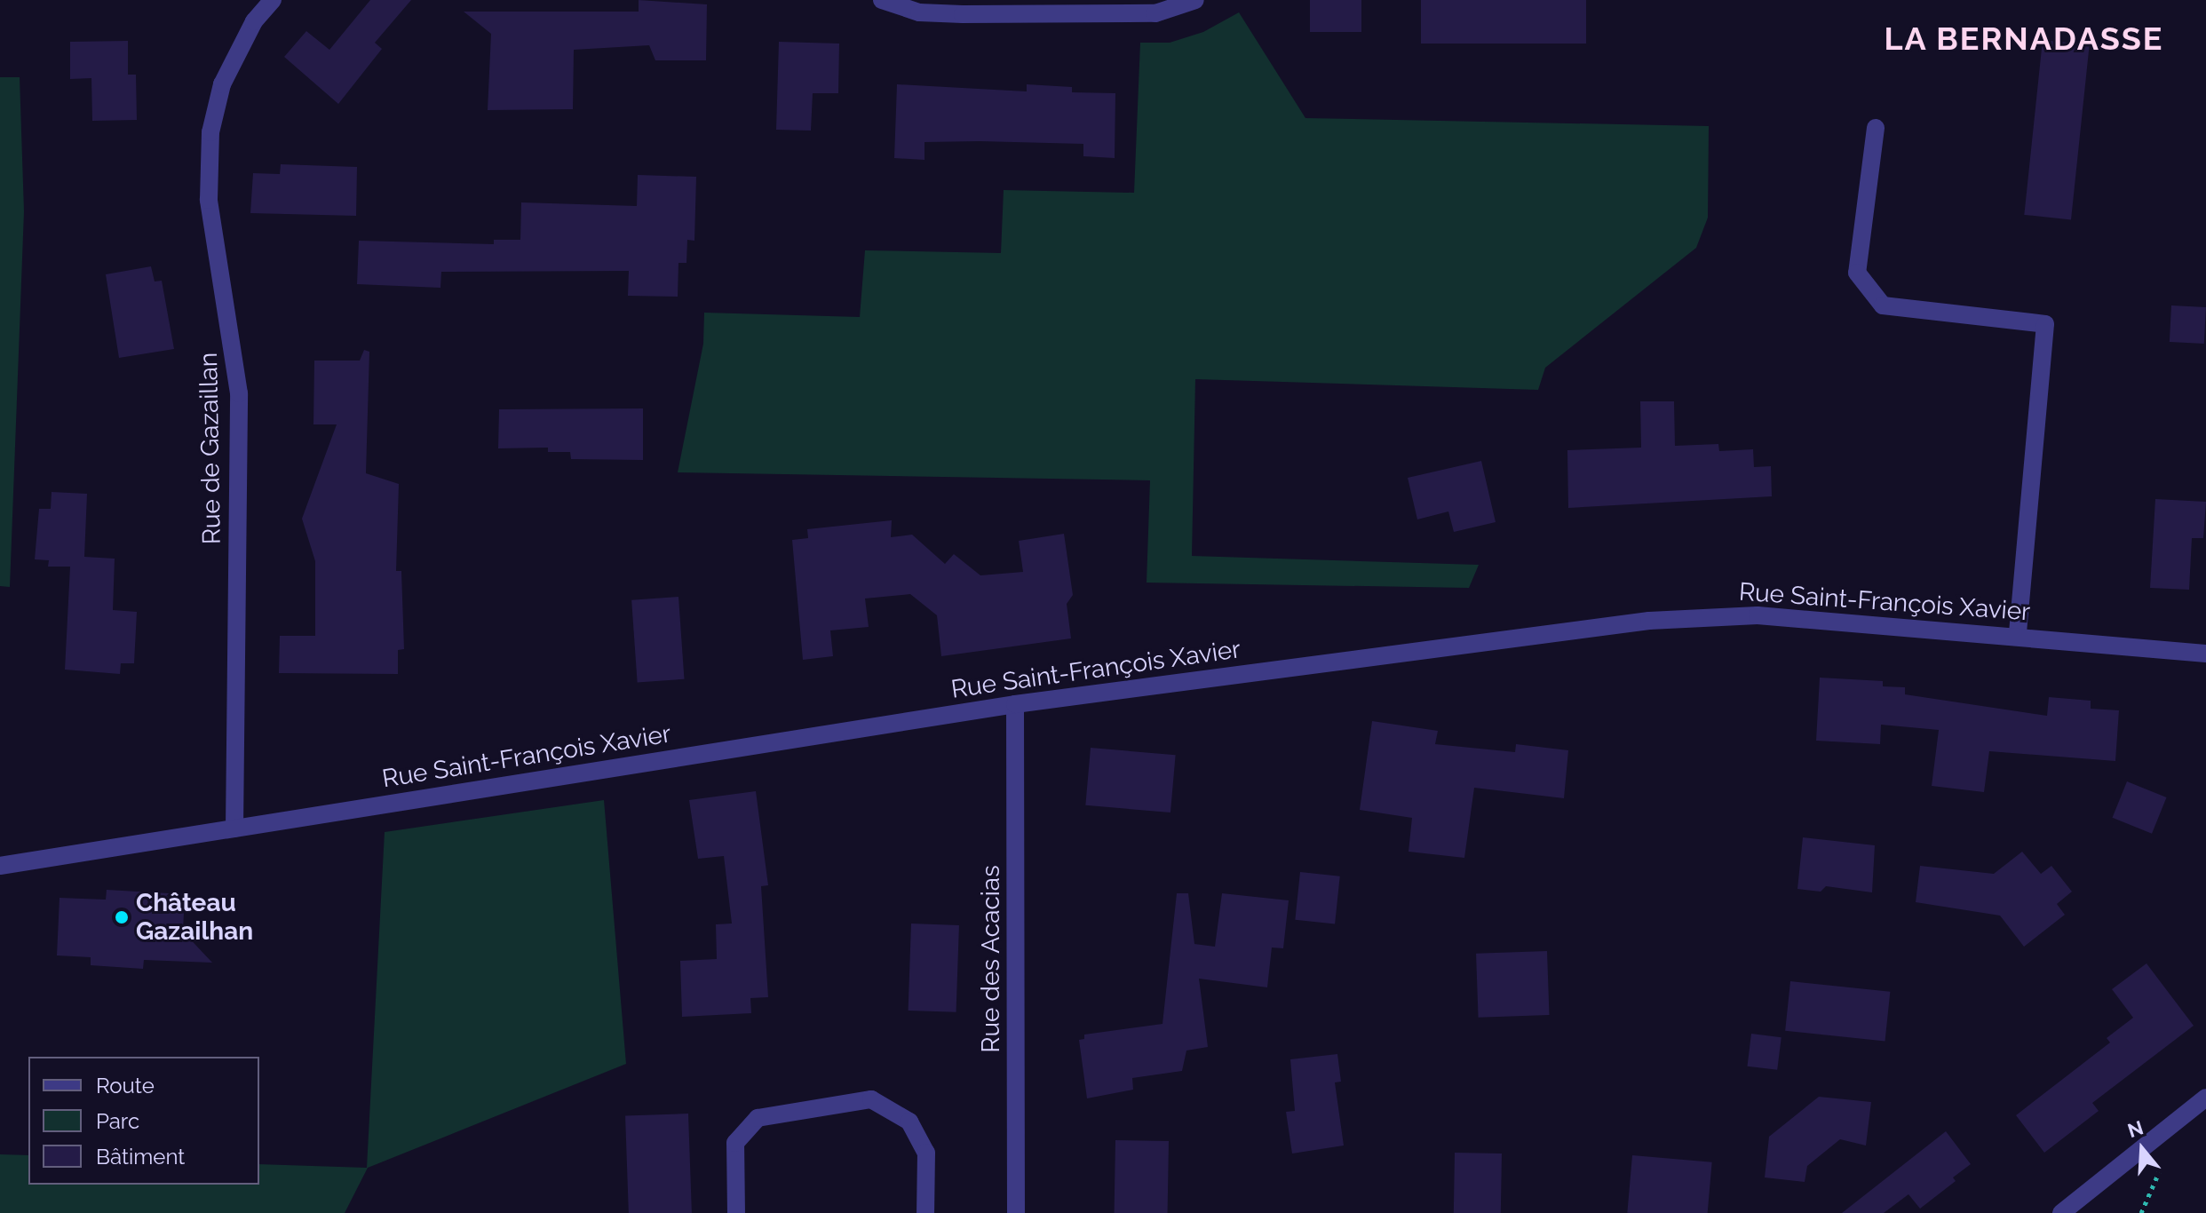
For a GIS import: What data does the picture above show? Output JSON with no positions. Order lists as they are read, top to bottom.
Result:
{
  "streets": {
    "street": ["Rue de Gazaillan", "Rue Saint-François Xavier", "Rue des Acacias"]
  },
  "crossings": [
    ["Rue de Gazaillan", "Rue Saint-François Xavier"],
    ["Rue Saint-François Xavier", "Rue des Acacias"]
  ],
  "districts": ["LA BERNADASSE"],
  "places": ["Château Gazailhan"],
  "legend": ["Route", "Parc", "Bâtiment"],
  "north": "top"
}
